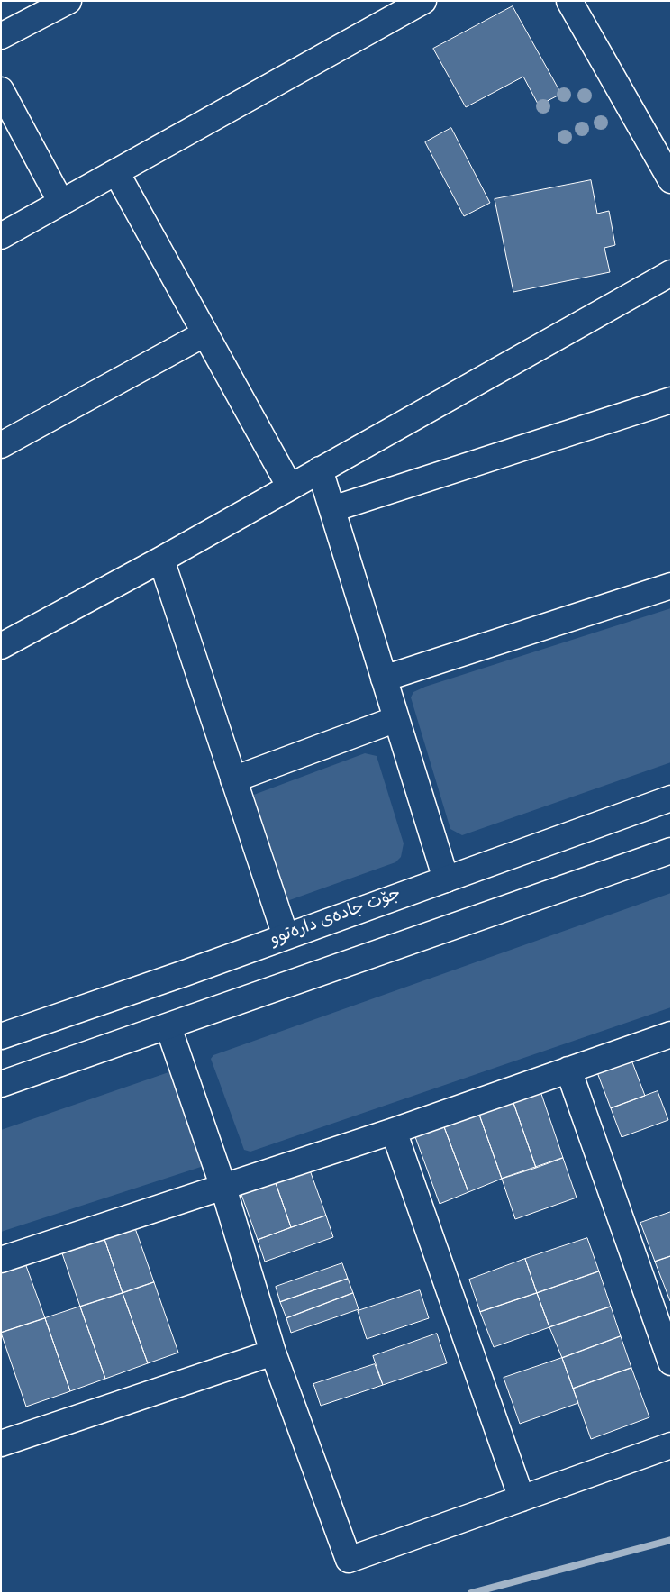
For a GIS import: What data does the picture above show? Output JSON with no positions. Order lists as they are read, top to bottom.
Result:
{
  "streets": {
    "street": ["جۆت جادەی دارەتوو"]
  }
}
